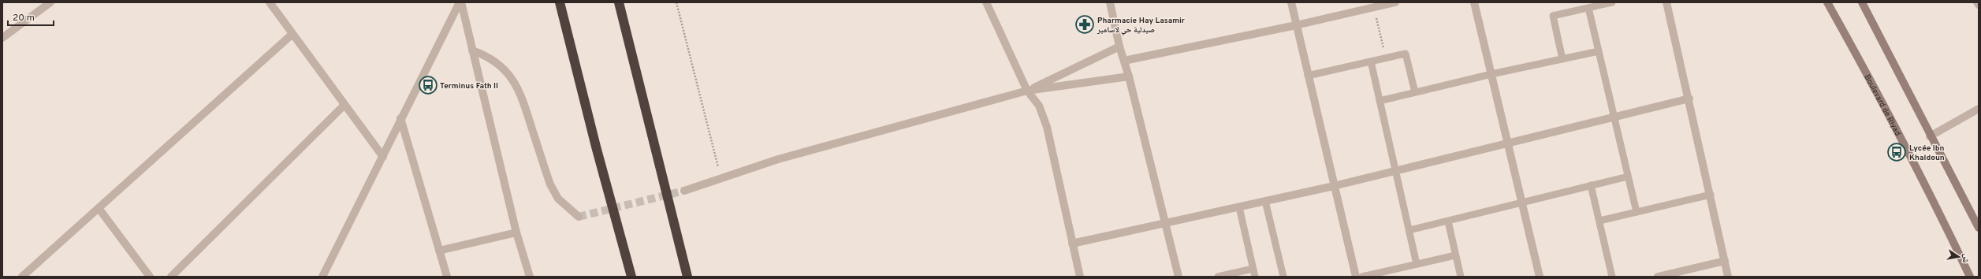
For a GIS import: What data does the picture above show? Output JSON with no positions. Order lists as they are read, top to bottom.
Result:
{
  "streets": {
    "main road": ["Boulevard de Riyad"]
  },
  "places": {
    "pharmacy": ["Pharmacie Hay Lasamir صيدلية حي لاسامير"],
    "bus stop": ["Terminus Fath II", "Lycée Ibn Khaldoun"]
  },
  "scale_bar": "20 m",
  "north": "right"
}
